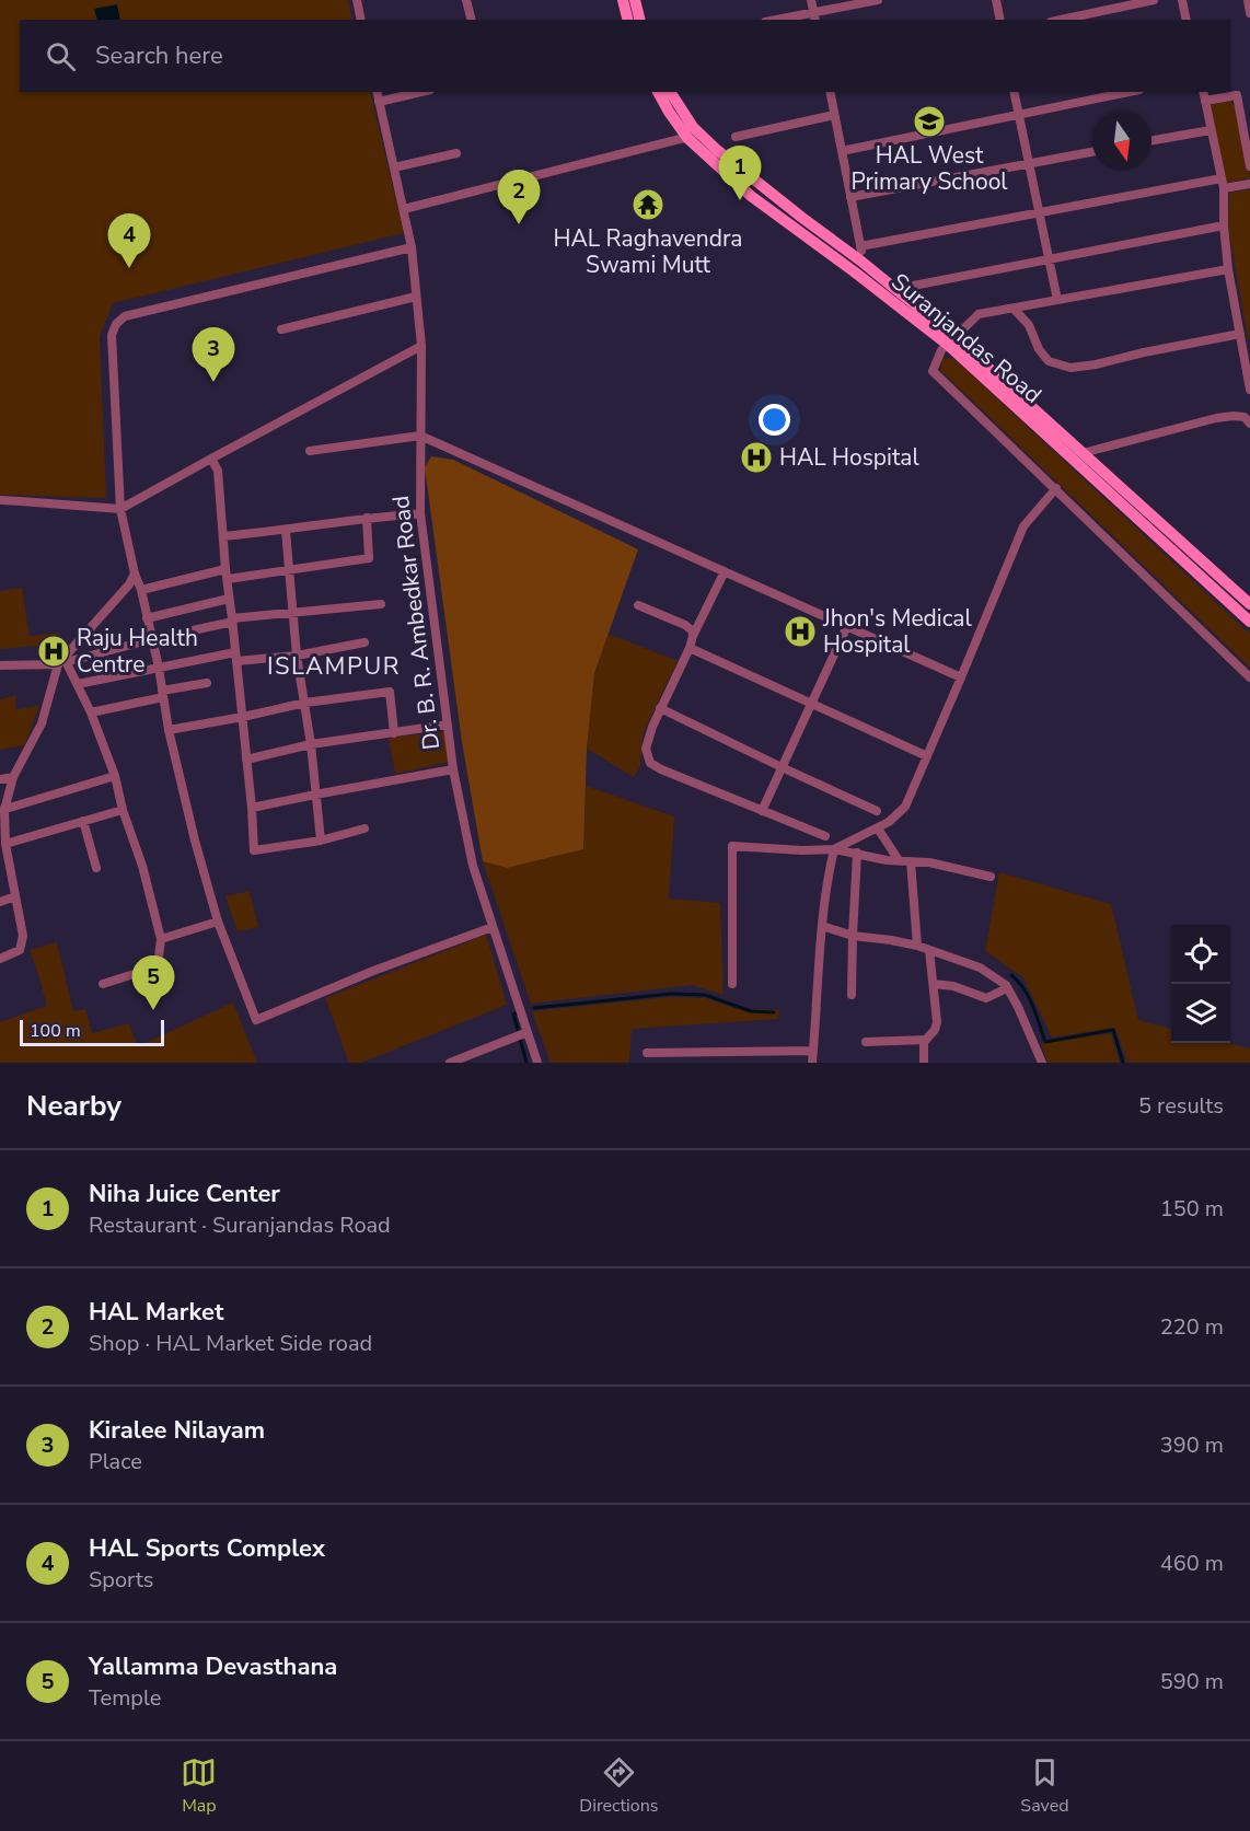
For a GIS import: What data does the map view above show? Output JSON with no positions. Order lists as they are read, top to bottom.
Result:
{
  "streets": {
    "main road": ["Suranjandas Road"],
    "street": ["Dr. B. R. Ambedkar Road"]
  },
  "districts": ["ISLAMPUR"],
  "places": {
    "school or university": ["HAL West Primary School"],
    "temple": ["HAL Raghavendra Swami Mutt"],
    "hospital": ["HAL Hospital", "Jhon's Medical Hospital", "Raju Health Centre"]
  },
  "scale_bar": "100 m",
  "north": "bottom",
  "page": {
    "search": "Search here",
    "pins": [
      "1",
      "2",
      "4",
      "3",
      "5"
    ],
    "scale": "100 m",
    "heading": ["Nearby", "5 results"],
    "list": [
      {
        "mark": "1",
        "name": "Niha Juice Center",
        "note": "Restaurant · Suranjandas Road",
        "value": "150 m"
      },
      {
        "mark": "2",
        "name": "HAL Market",
        "note": "Shop · HAL Market Side road",
        "value": "220 m"
      },
      {
        "mark": "3",
        "name": "Kiralee Nilayam",
        "note": "Place",
        "value": "390 m"
      },
      {
        "mark": "4",
        "name": "HAL Sports Complex",
        "note": "Sports",
        "value": "460 m"
      },
      {
        "mark": "5",
        "name": "Yallamma Devasthana",
        "note": "Temple",
        "value": "590 m"
      }
    ],
    "nav": ["Map", "Directions", "Saved"]
  }
}
